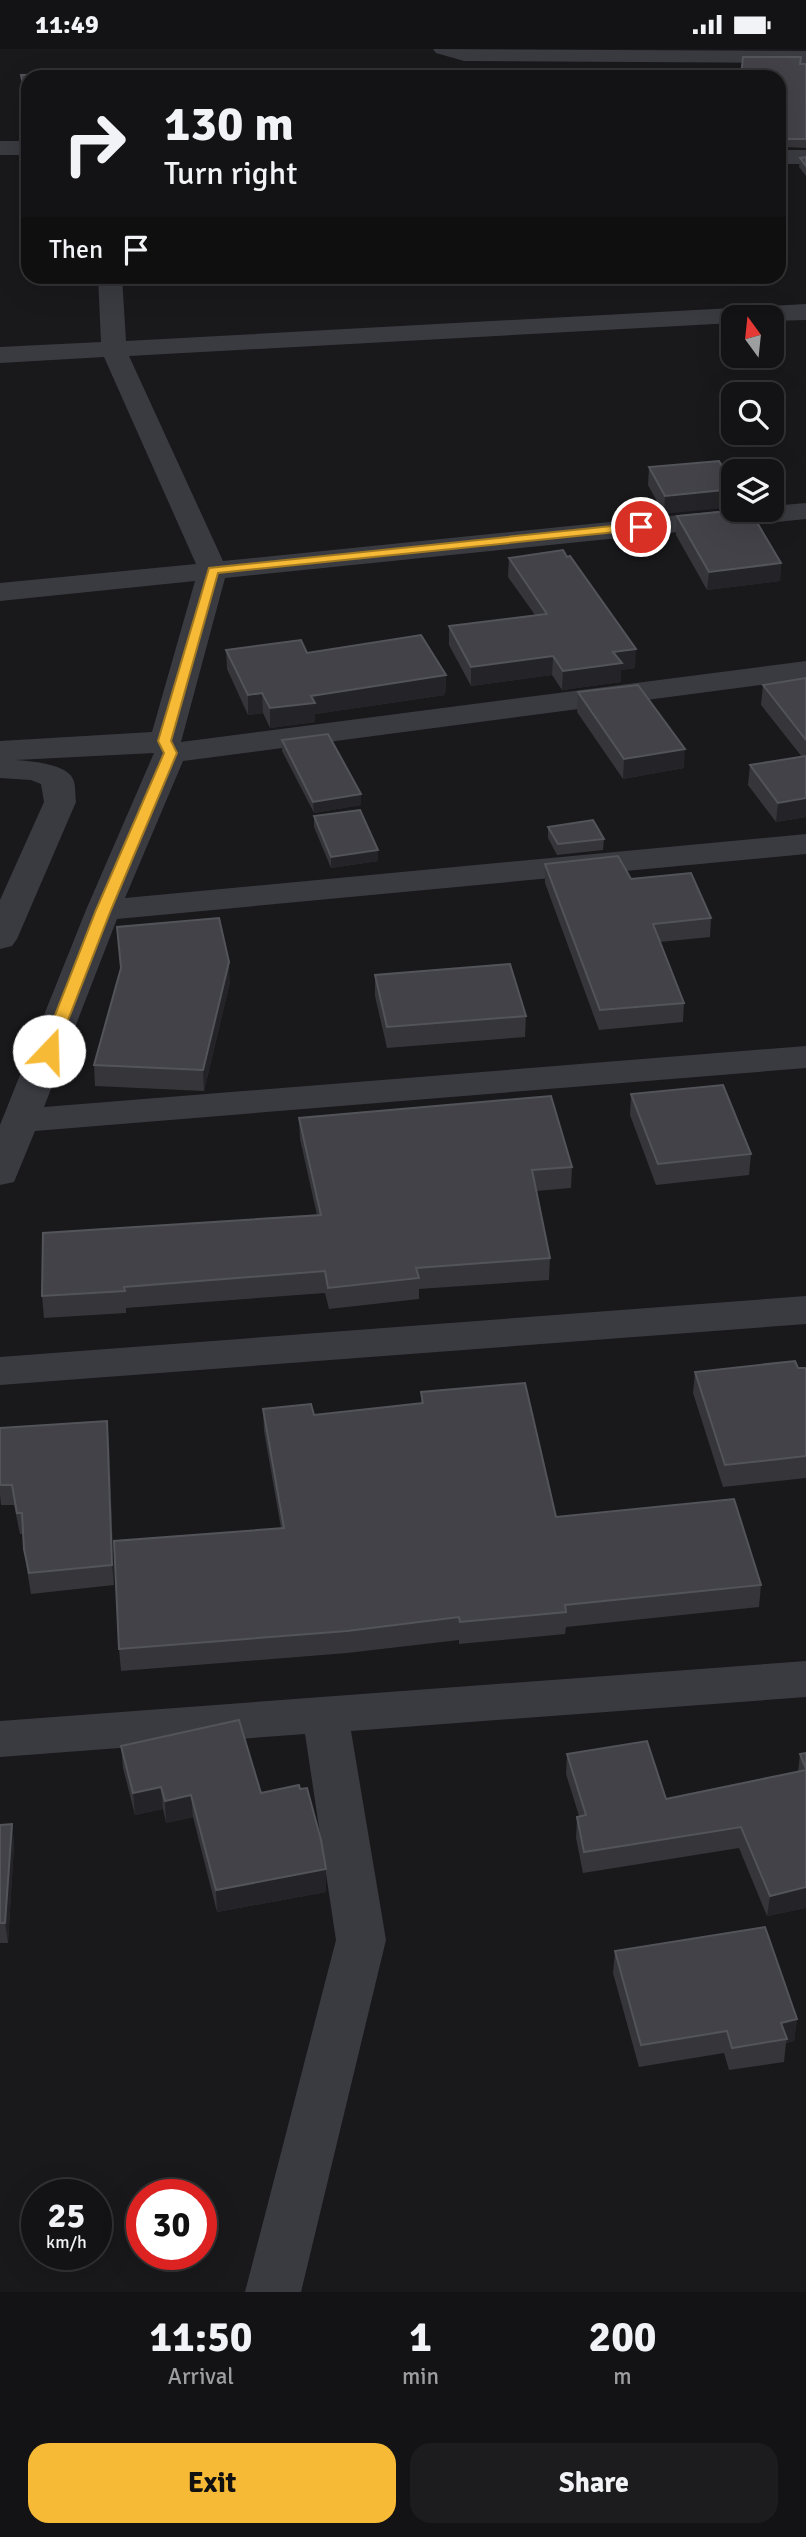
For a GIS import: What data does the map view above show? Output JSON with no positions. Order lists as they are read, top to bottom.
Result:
{
  "north": "top",
  "page": {
    "status": "11:49",
    "turn": ["130 m", "Turn right"],
    "then": "Then",
    "speed": "25 km/h",
    "limit": "30",
    "eta": [
      "11:50",
      "Arrival",
      "1",
      "min",
      "200",
      "m"
    ],
    "buttons": ["Exit", "Share"]
  }
}
